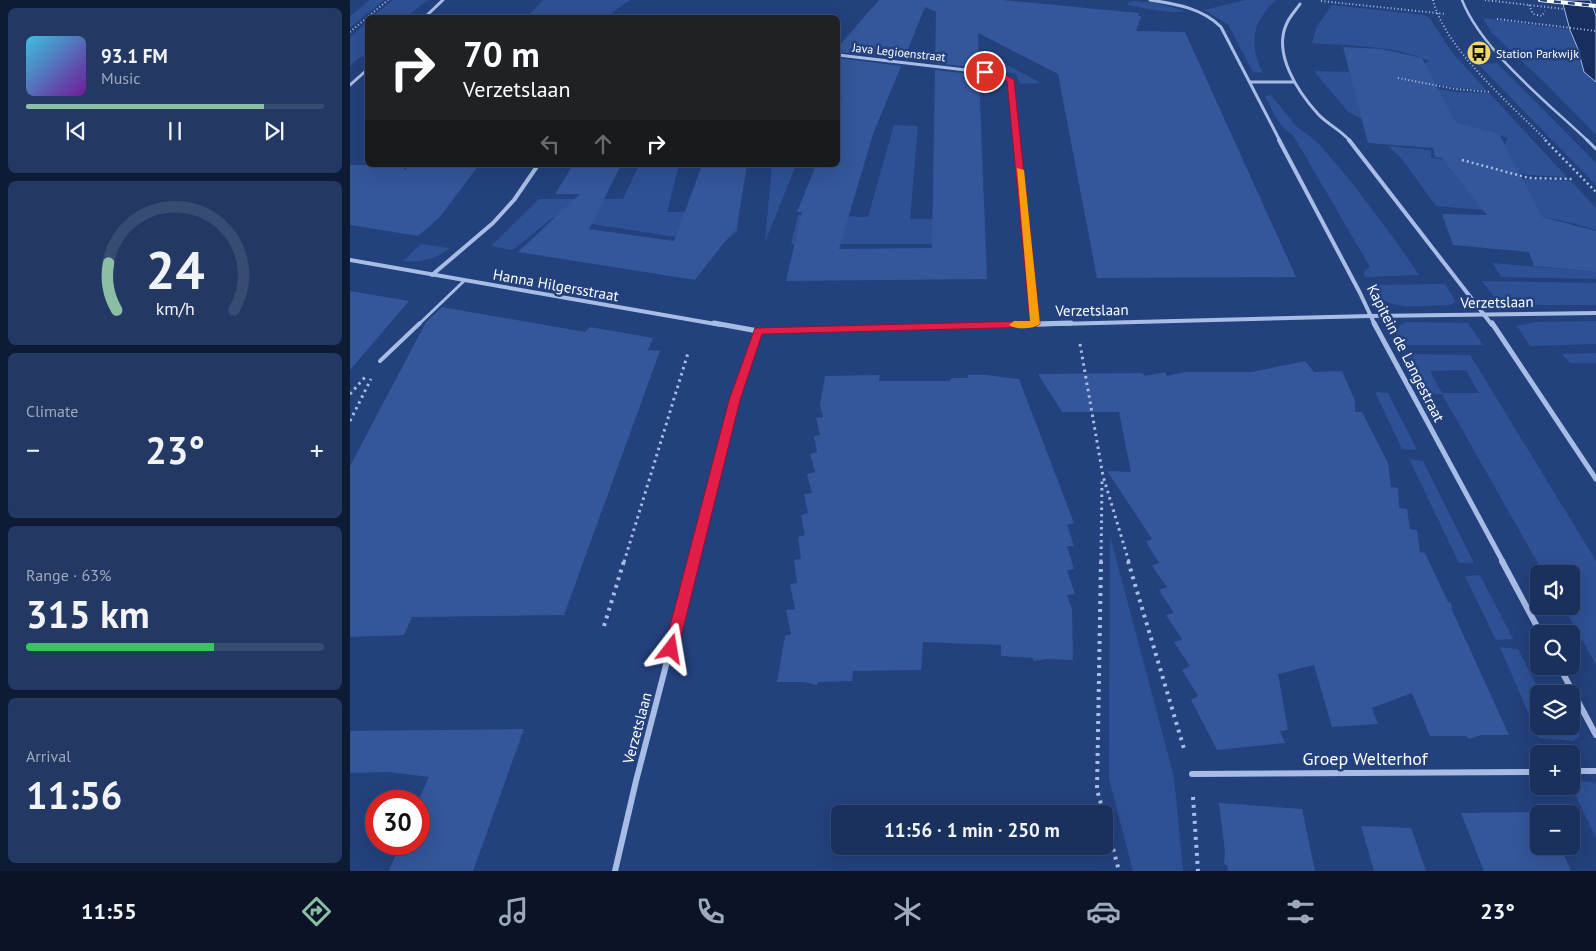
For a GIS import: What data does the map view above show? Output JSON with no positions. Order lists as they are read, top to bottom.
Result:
{
  "streets": {
    "street": [
      "Java Legioenstraat",
      "Hanna Hilgersstraat",
      "Verzetslaan",
      "Kapitein de Langestraat",
      "Groep Welterhof"
    ]
  },
  "crossings": [
    ["Java Legioenstraat", "Verzetslaan"],
    ["Hanna Hilgersstraat", "Verzetslaan"],
    ["Verzetslaan", "Kapitein de Langestraat"]
  ],
  "places": {
    "bus stop": ["Station Parkwijk"]
  },
  "page": {
    "turn": ["70 m", "Verzetslaan"],
    "song": ["93.1 FM", "Music"],
    "tile": [
      "Climate",
      ["Range · 63%", "315 km"],
      ["Arrival", "11:56"]
    ],
    "heat": ["−", "23°", "+"],
    "map_buttons": ["+", "−"],
    "limit": "30",
    "trip": "11:56 · 1 min · 250 m",
    "tabs": ["11:55", "23°"],
    "gauge": ["24", "km/h"]
  }
}
